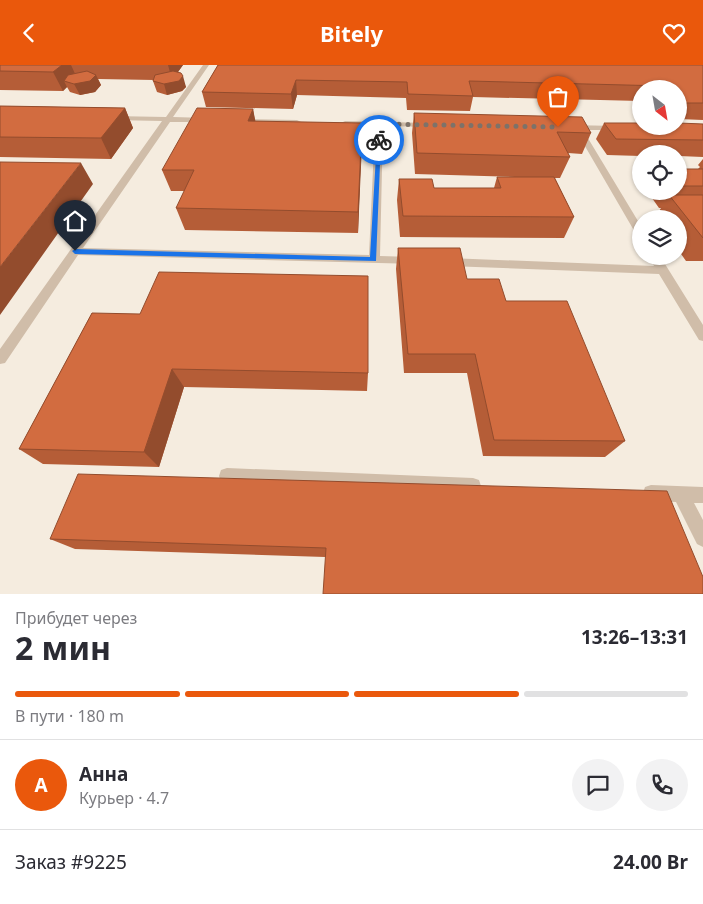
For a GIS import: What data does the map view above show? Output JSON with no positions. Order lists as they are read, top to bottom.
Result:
{
  "north": "bottom right",
  "page": {
    "header": "Bitely",
    "heading": ["2 мин", "Прибудет через", "13:26–13:31"],
    "panel": [
      "Анна",
      "Курьер · 4.7",
      "Заказ #9225",
      "24.00 Br"
    ],
    "bar": "В пути · 180 m",
    "round": "А"
  }
}
